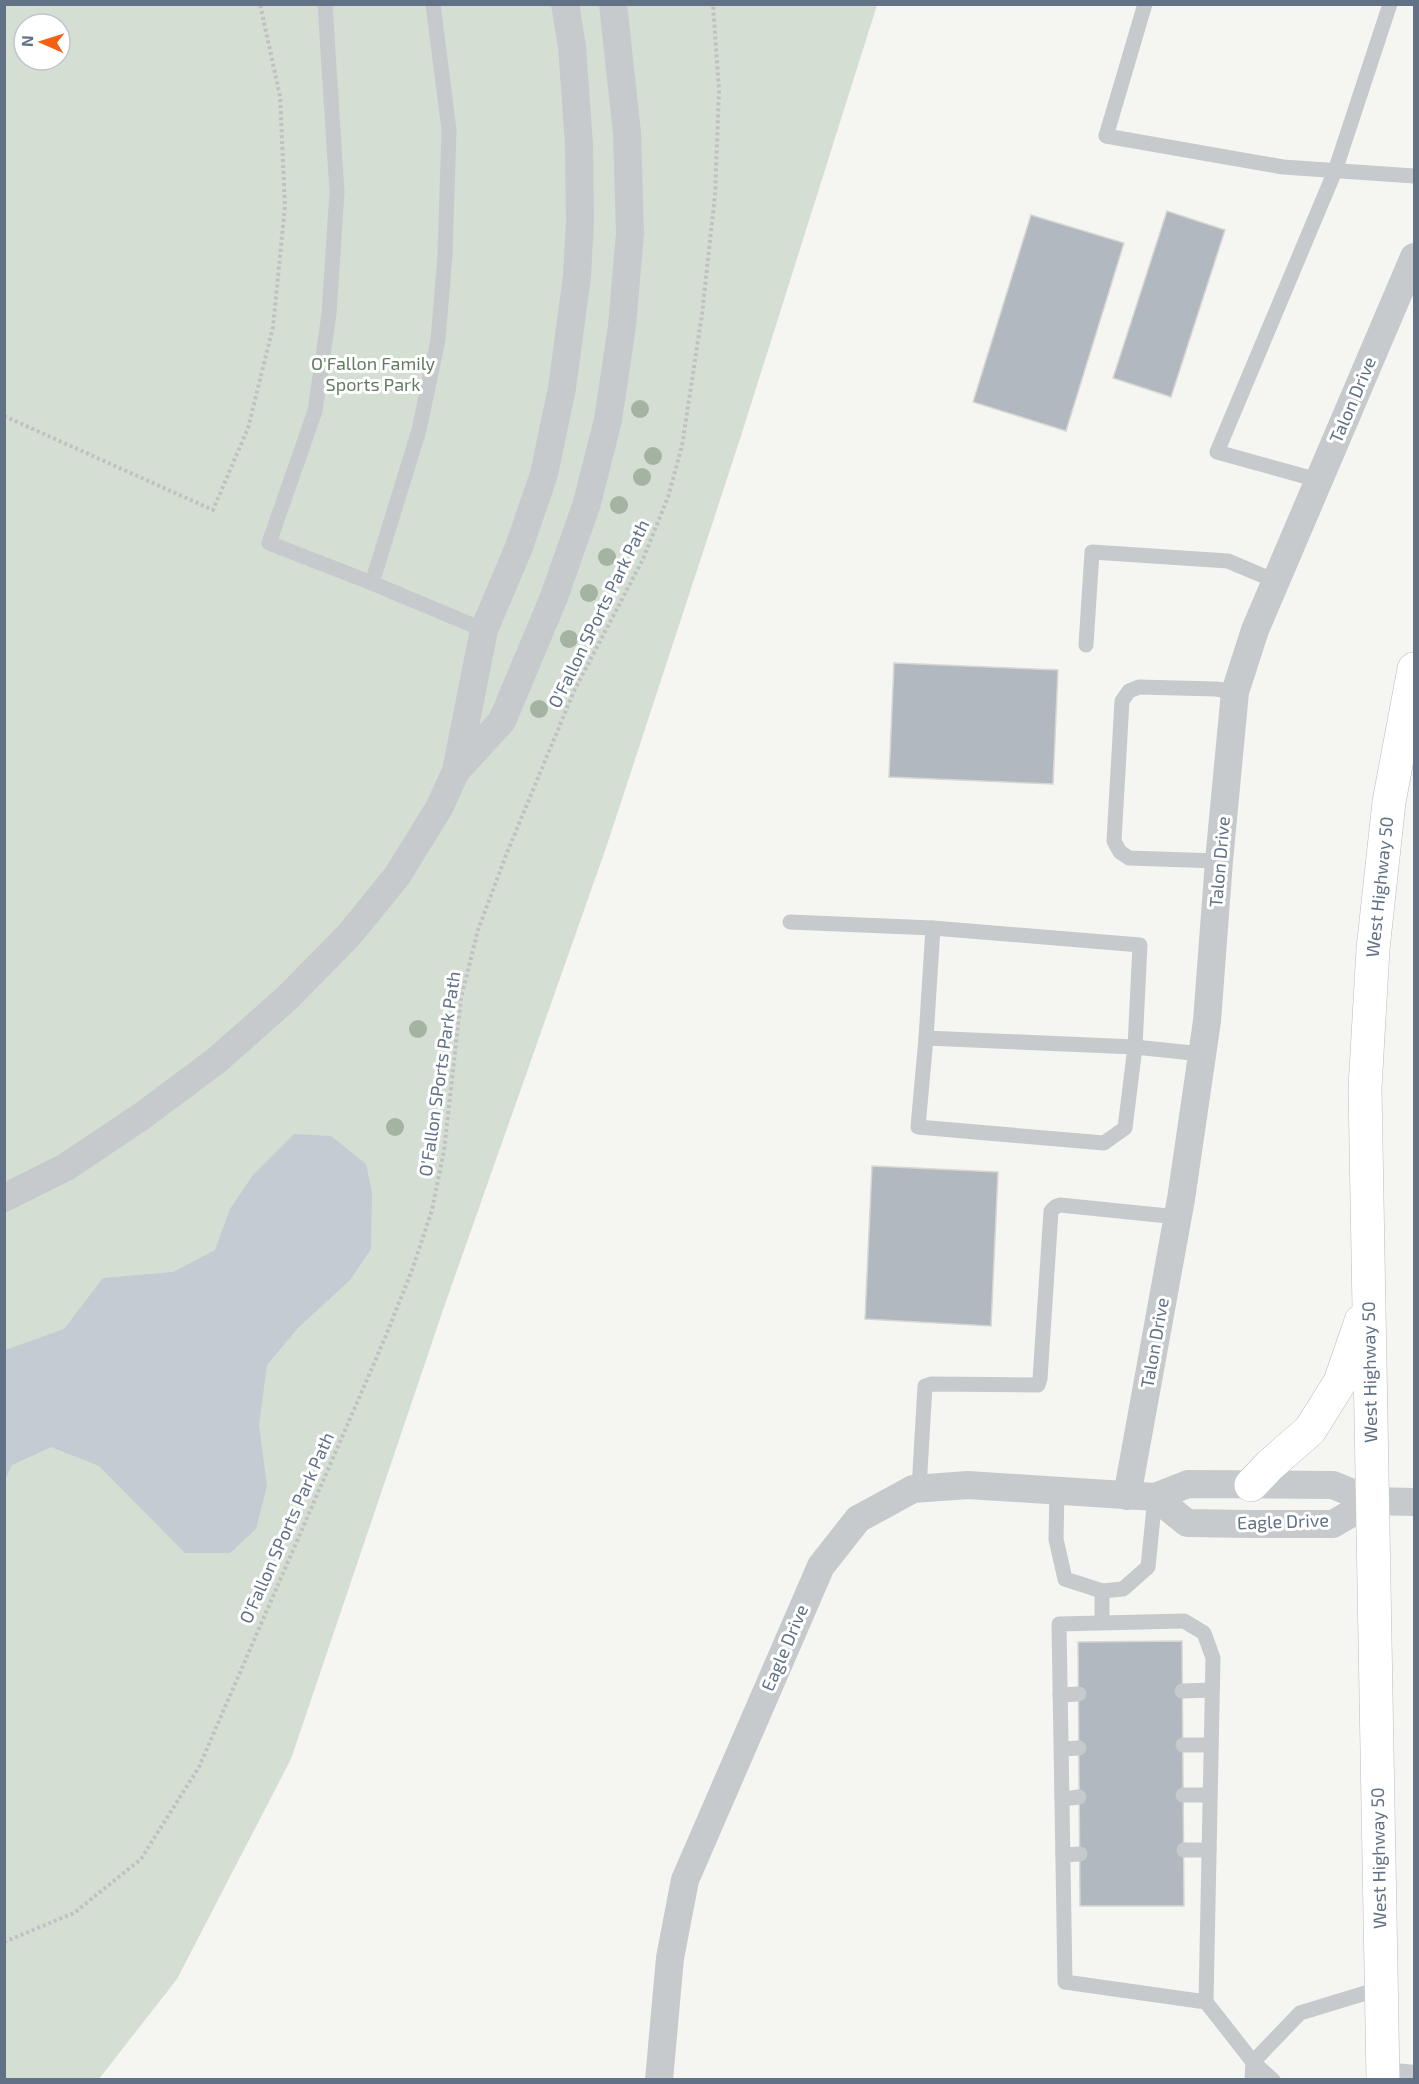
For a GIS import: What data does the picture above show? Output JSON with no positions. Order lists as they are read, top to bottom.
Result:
{
  "streets": {
    "main road": ["West Highway 50"],
    "street": ["Talon Drive", "Eagle Drive"],
    "path": ["O'Fallon SPorts Park Path"]
  },
  "crossings": [
    ["Talon Drive", "Eagle Drive"],
    ["West Highway 50", "Eagle Drive"]
  ],
  "parks": ["O'Fallon Family Sports Park"],
  "north": "left"
}
